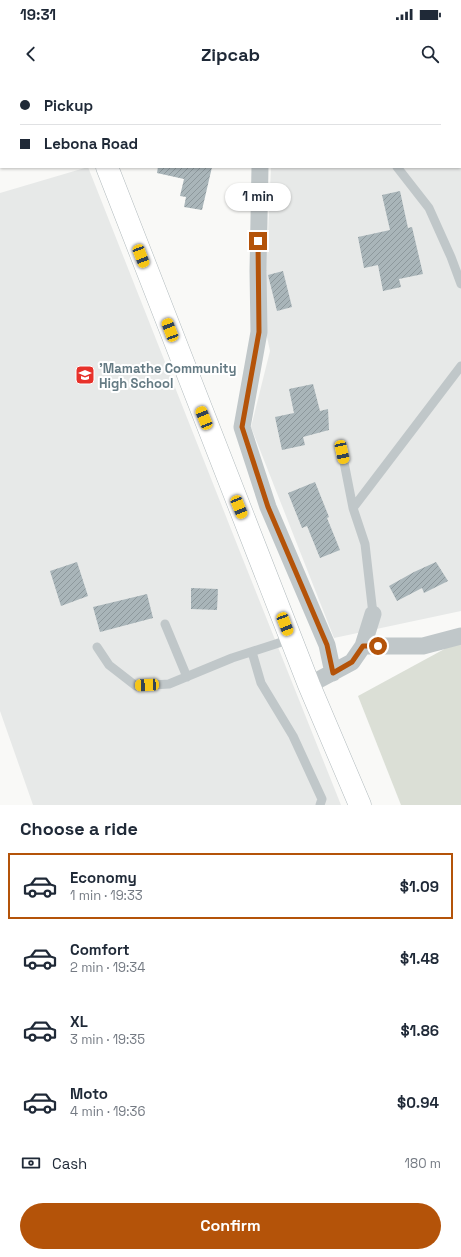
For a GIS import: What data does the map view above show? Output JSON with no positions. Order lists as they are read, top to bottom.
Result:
{
  "places": {
    "school or university": ["'Mamathe Community High School"]
  },
  "page": {
    "status": "19:31",
    "header": "Zipcab",
    "banner": ["Pickup", "Lebona Road"],
    "bubble": "1 min",
    "heading": "Choose a ride",
    "list": [
      {
        "name": "Economy",
        "note": "1 min · 19:33",
        "value": "$1.09"
      },
      {
        "name": "Comfort",
        "note": "2 min · 19:34",
        "value": "$1.48"
      },
      {
        "name": "XL",
        "note": "3 min · 19:35",
        "value": "$1.86"
      },
      {
        "name": "Moto",
        "note": "4 min · 19:36",
        "value": "$0.94"
      }
    ],
    "pay": ["Cash", "180 m"],
    "buttons": "Confirm"
  }
}
